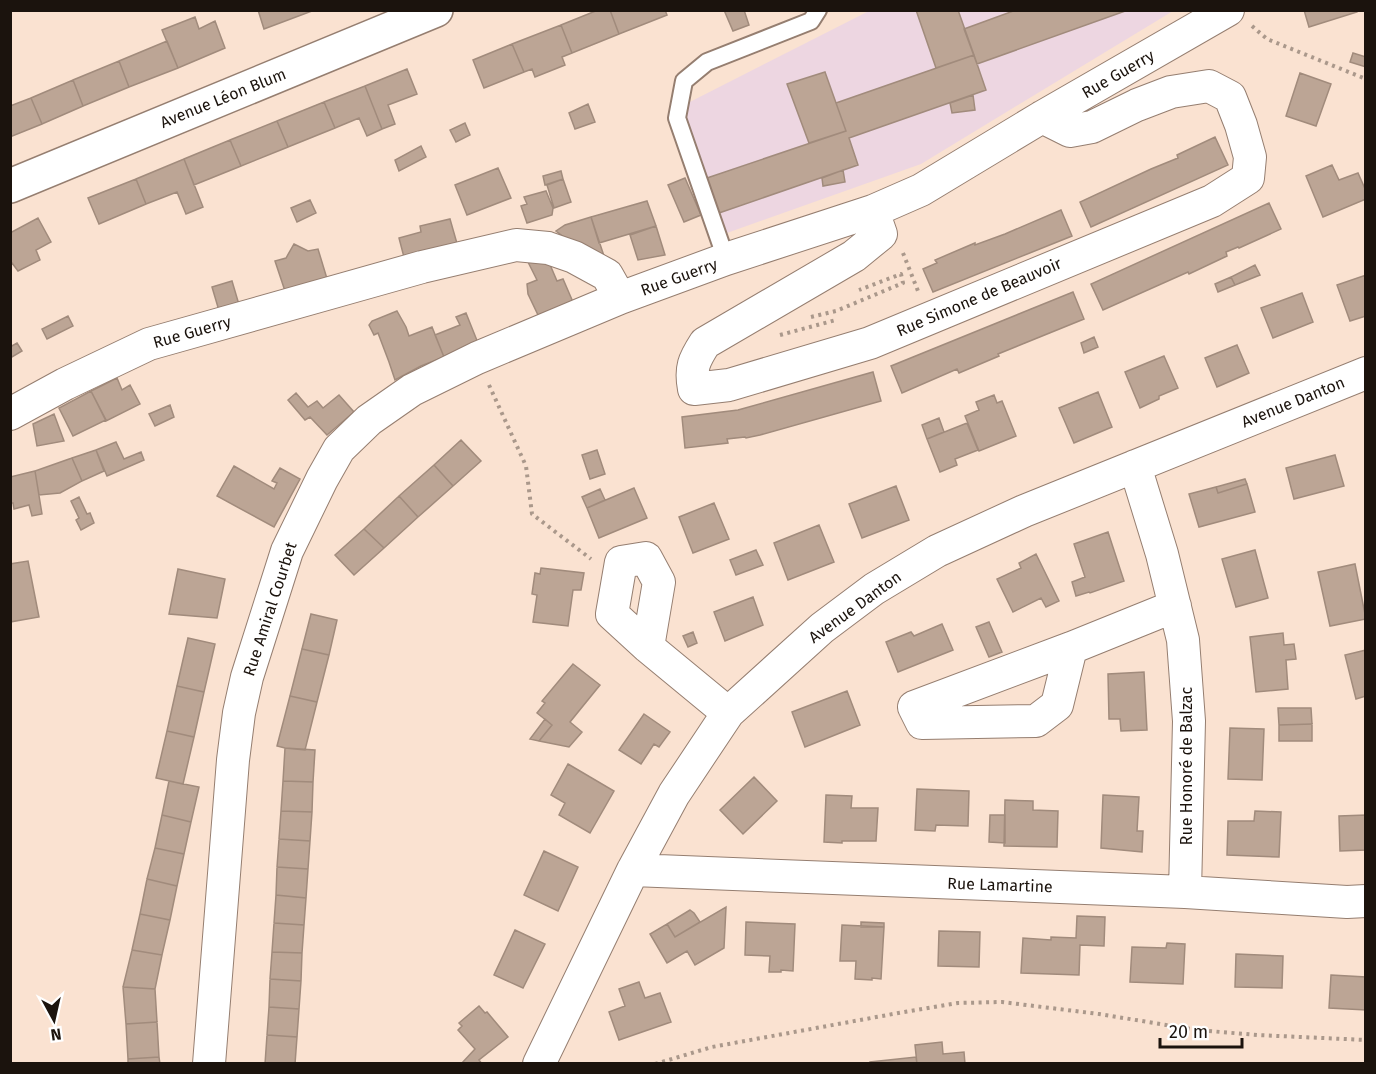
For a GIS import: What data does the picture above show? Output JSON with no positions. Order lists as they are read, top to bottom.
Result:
{
  "streets": {
    "street": [
      "Rue Guerry",
      "Avenue Léon Blum",
      "Rue Simone de Beauvoir",
      "Avenue Danton",
      "Rue Amiral Courbet",
      "Rue Honoré de Balzac",
      "Rue Lamartine"
    ]
  },
  "crossings": [
    ["Rue Guerry", "Rue Simone de Beauvoir"],
    ["Rue Guerry", "Rue Amiral Courbet"],
    ["Avenue Danton", "Rue Honoré de Balzac"],
    ["Avenue Danton", "Rue Lamartine"],
    ["Rue Honoré de Balzac", "Rue Lamartine"]
  ],
  "scale_bar": "20 m",
  "north": "bottom"
}
